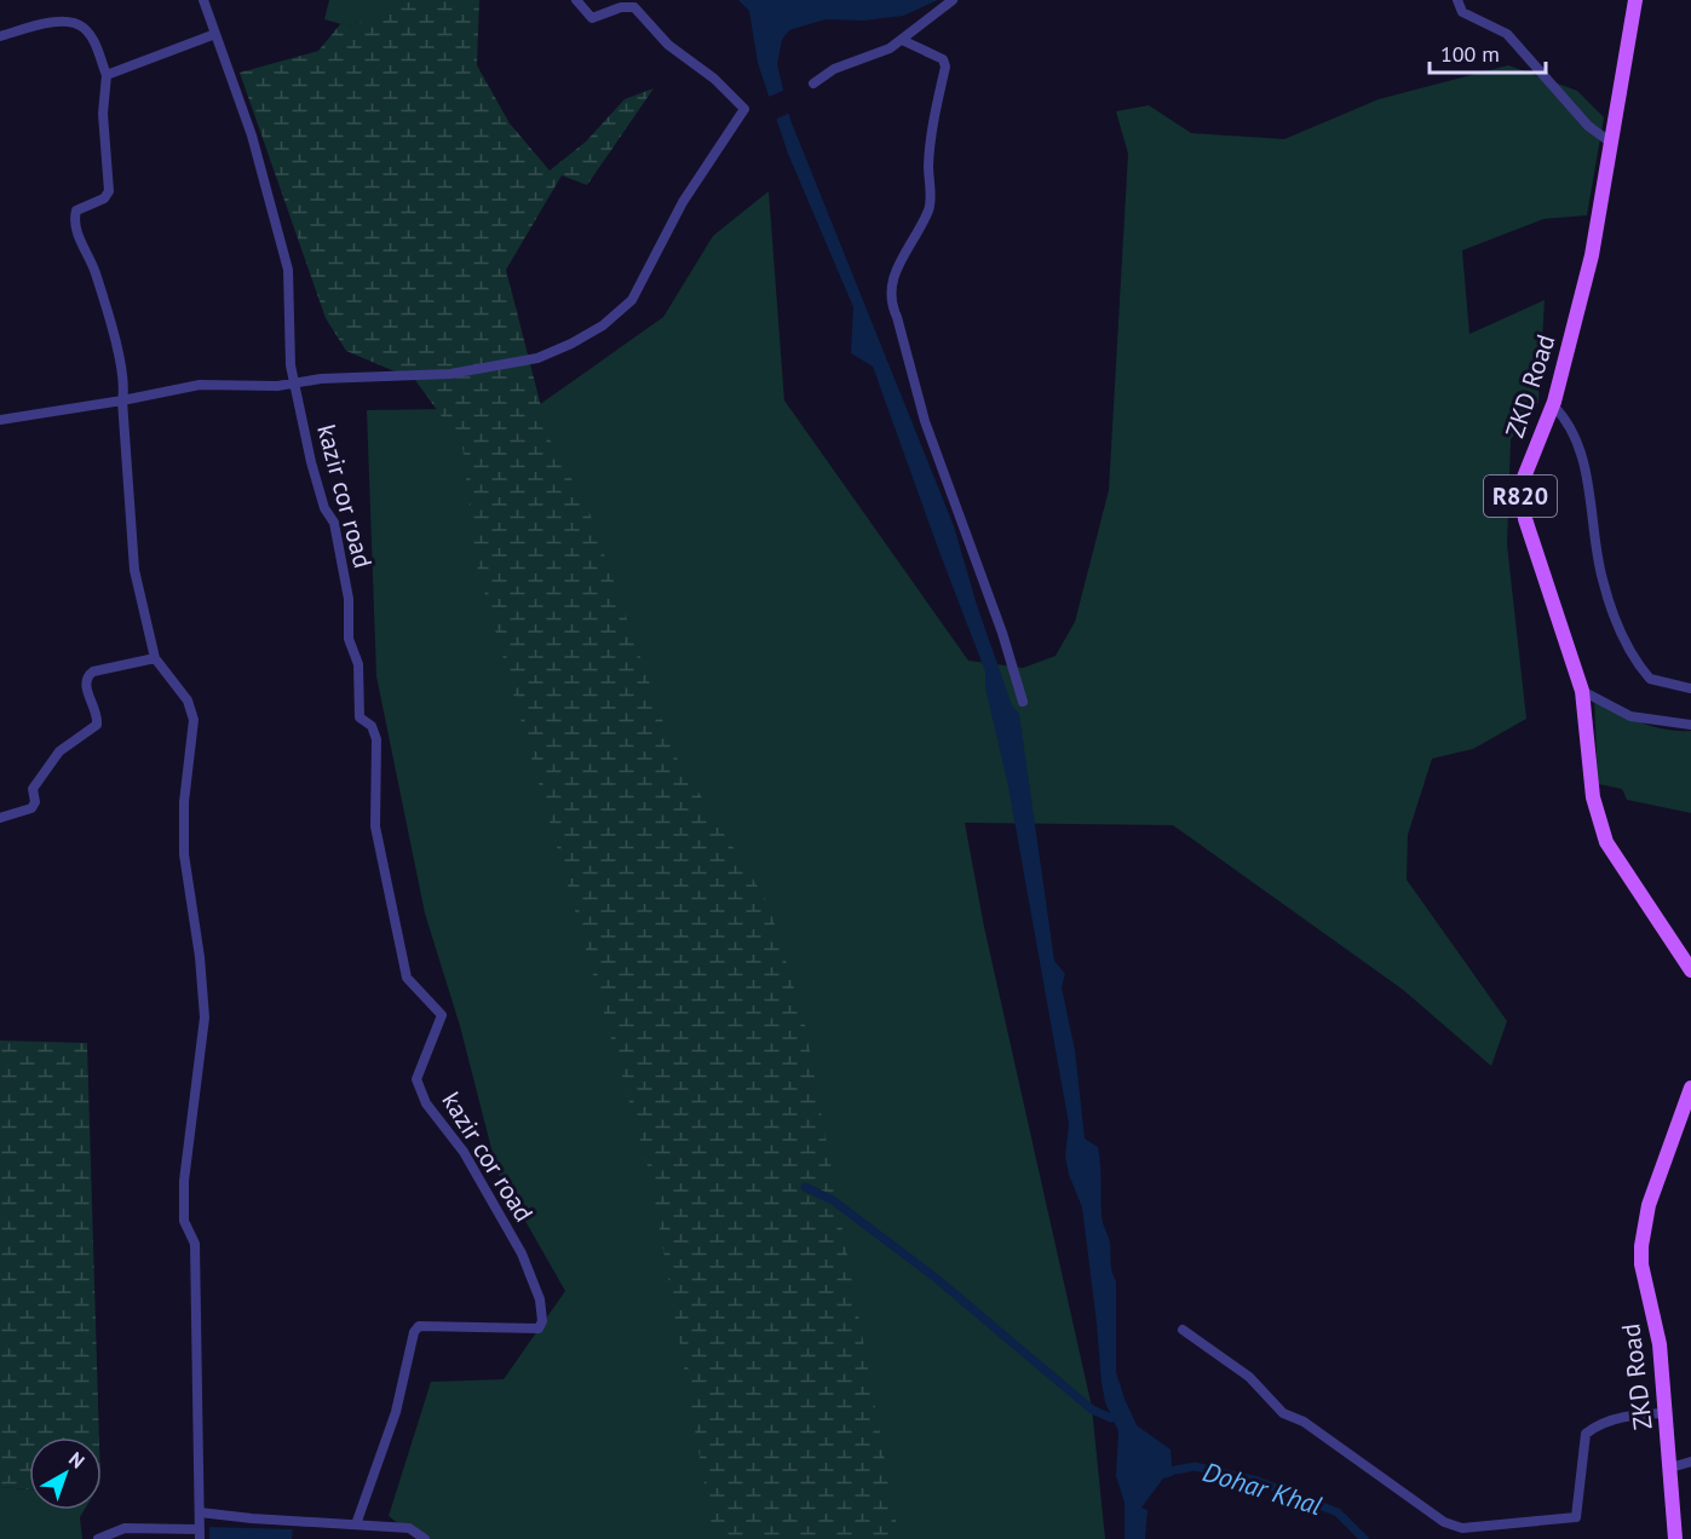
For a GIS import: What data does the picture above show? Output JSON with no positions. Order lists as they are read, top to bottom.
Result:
{
  "streets": {
    "main road": ["ZKD Road", "R820"],
    "street": ["kazir cor road"]
  },
  "water": ["Dohar Khal"],
  "scale_bar": "100 m",
  "north": "top right"
}
